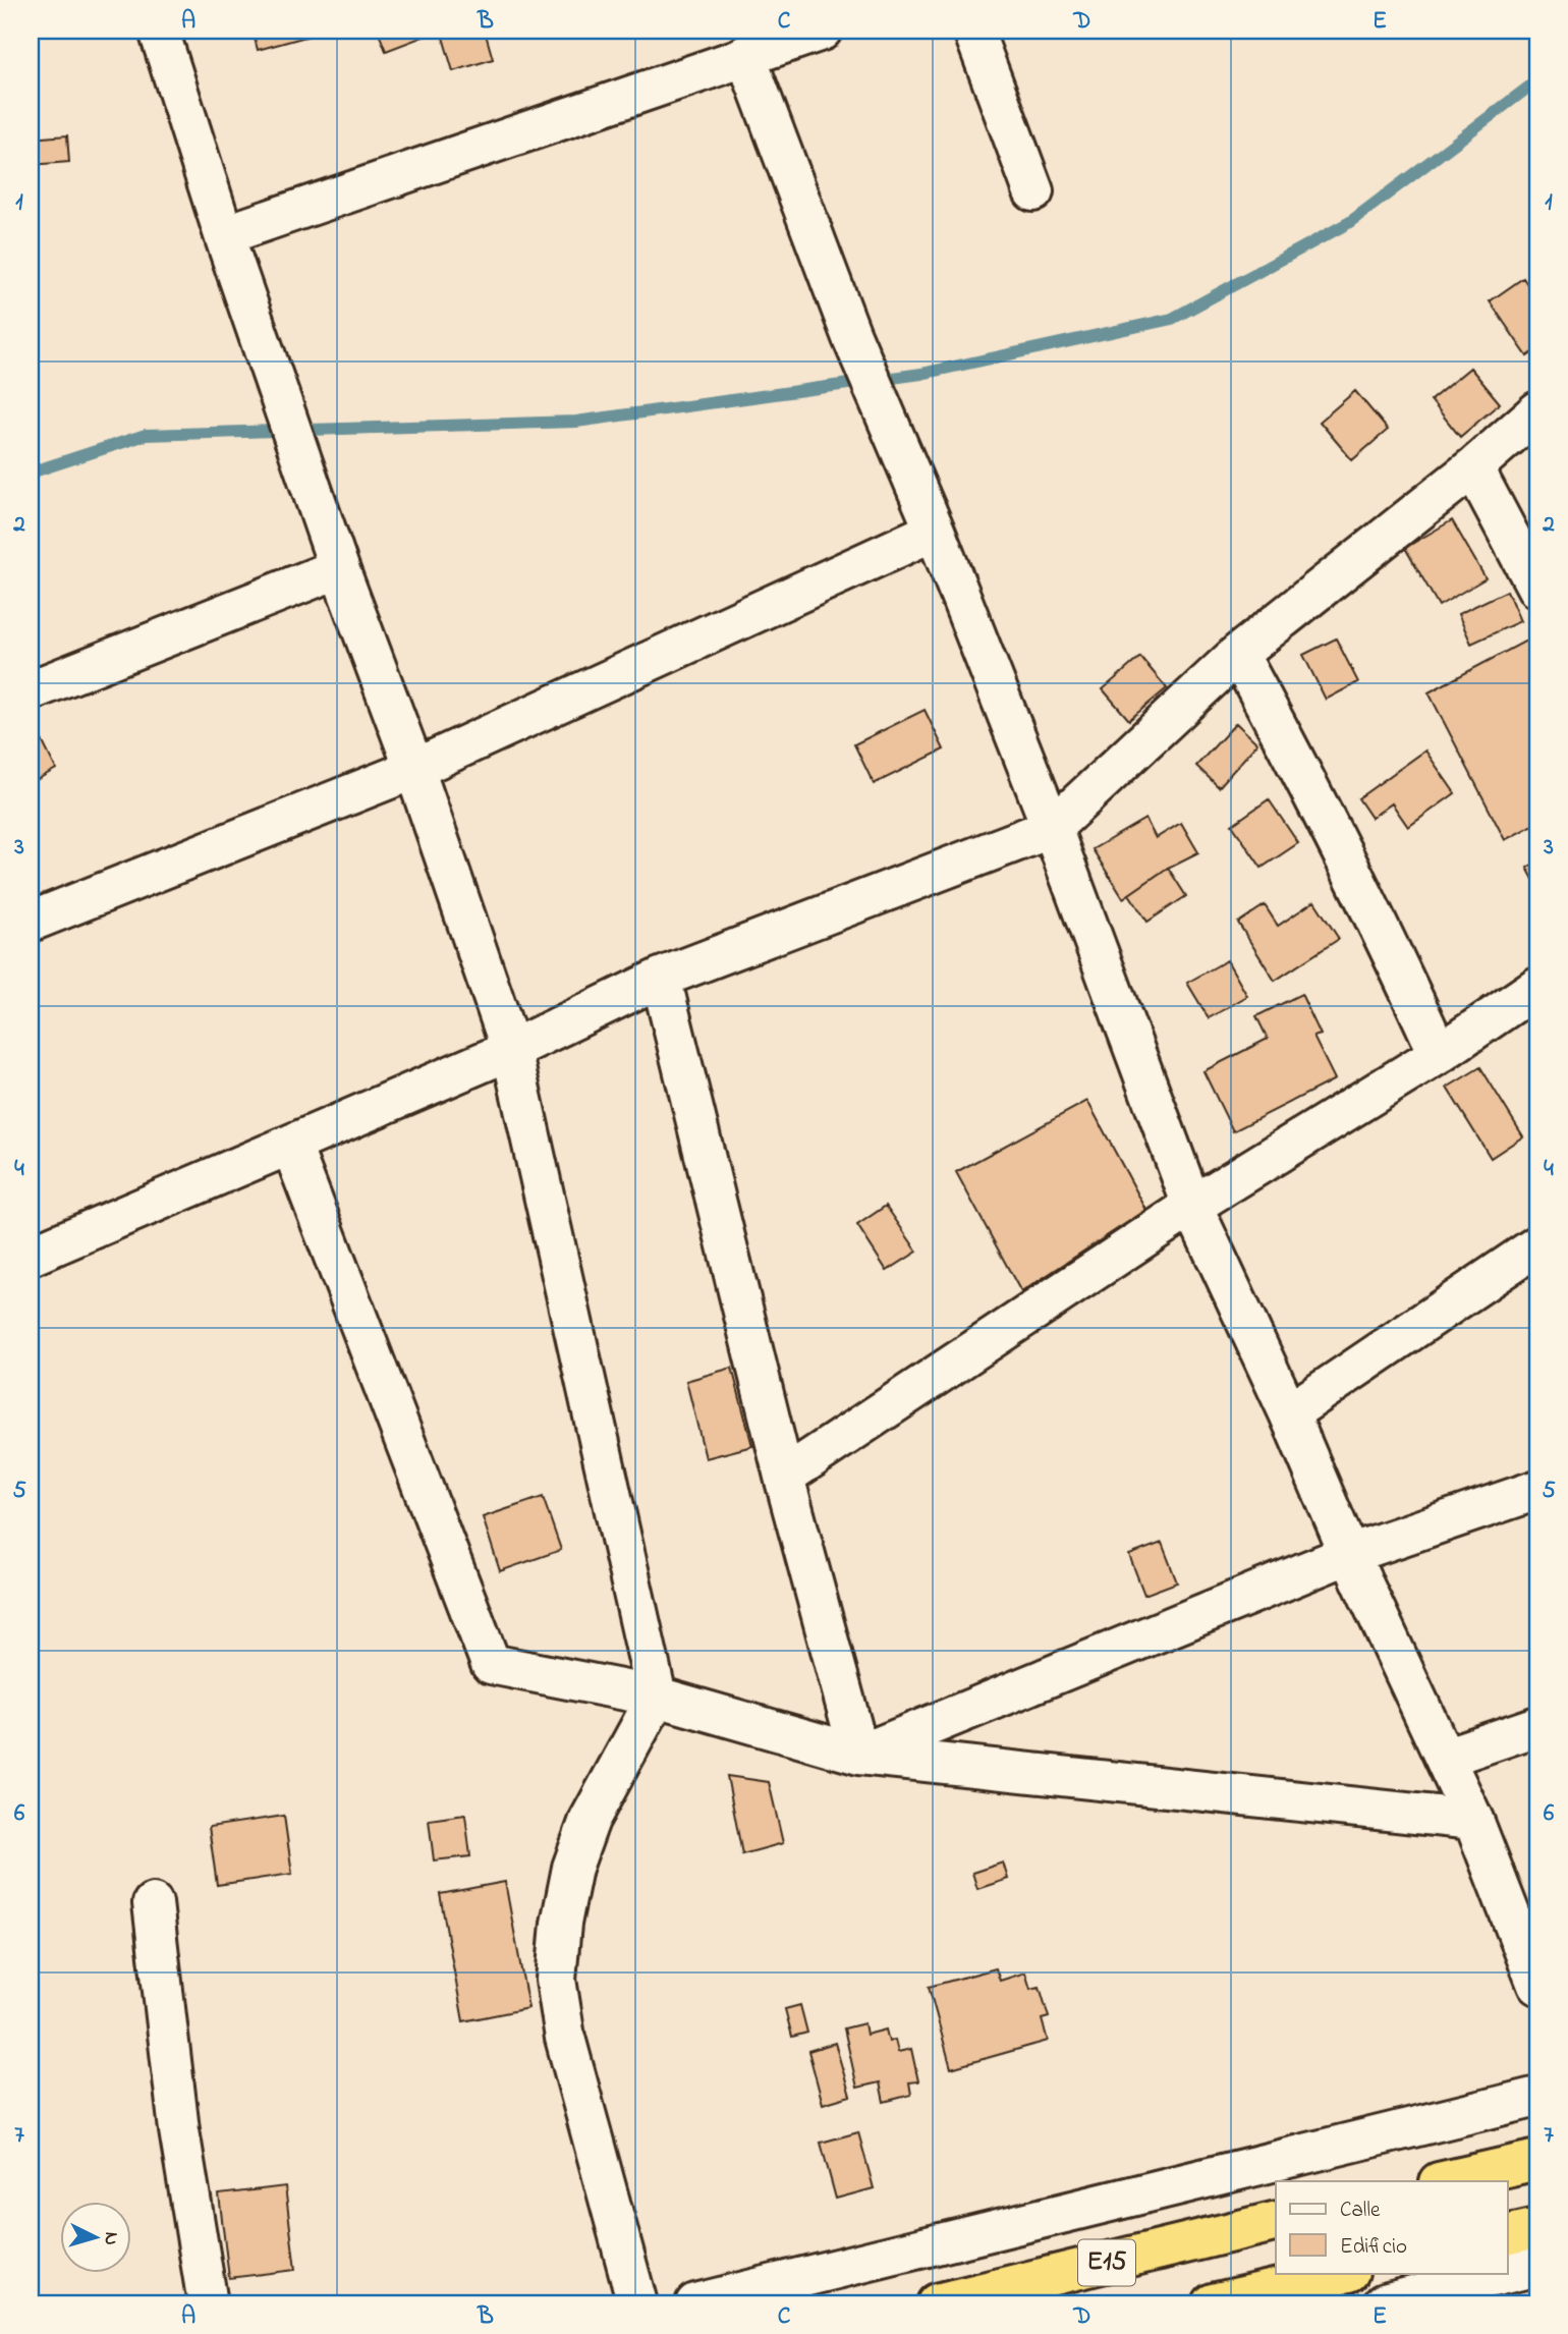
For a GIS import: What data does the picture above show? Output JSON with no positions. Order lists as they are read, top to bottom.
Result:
{
  "streets": {
    "highway": ["E15"]
  },
  "legend": ["Calle", "Edificio"],
  "north": "right",
  "grid": {
    "columns": [
      "A",
      "B",
      "C",
      "D",
      "E"
    ],
    "rows": [
      "1",
      "2",
      "3",
      "4",
      "5",
      "6",
      "7"
    ]
  }
}
